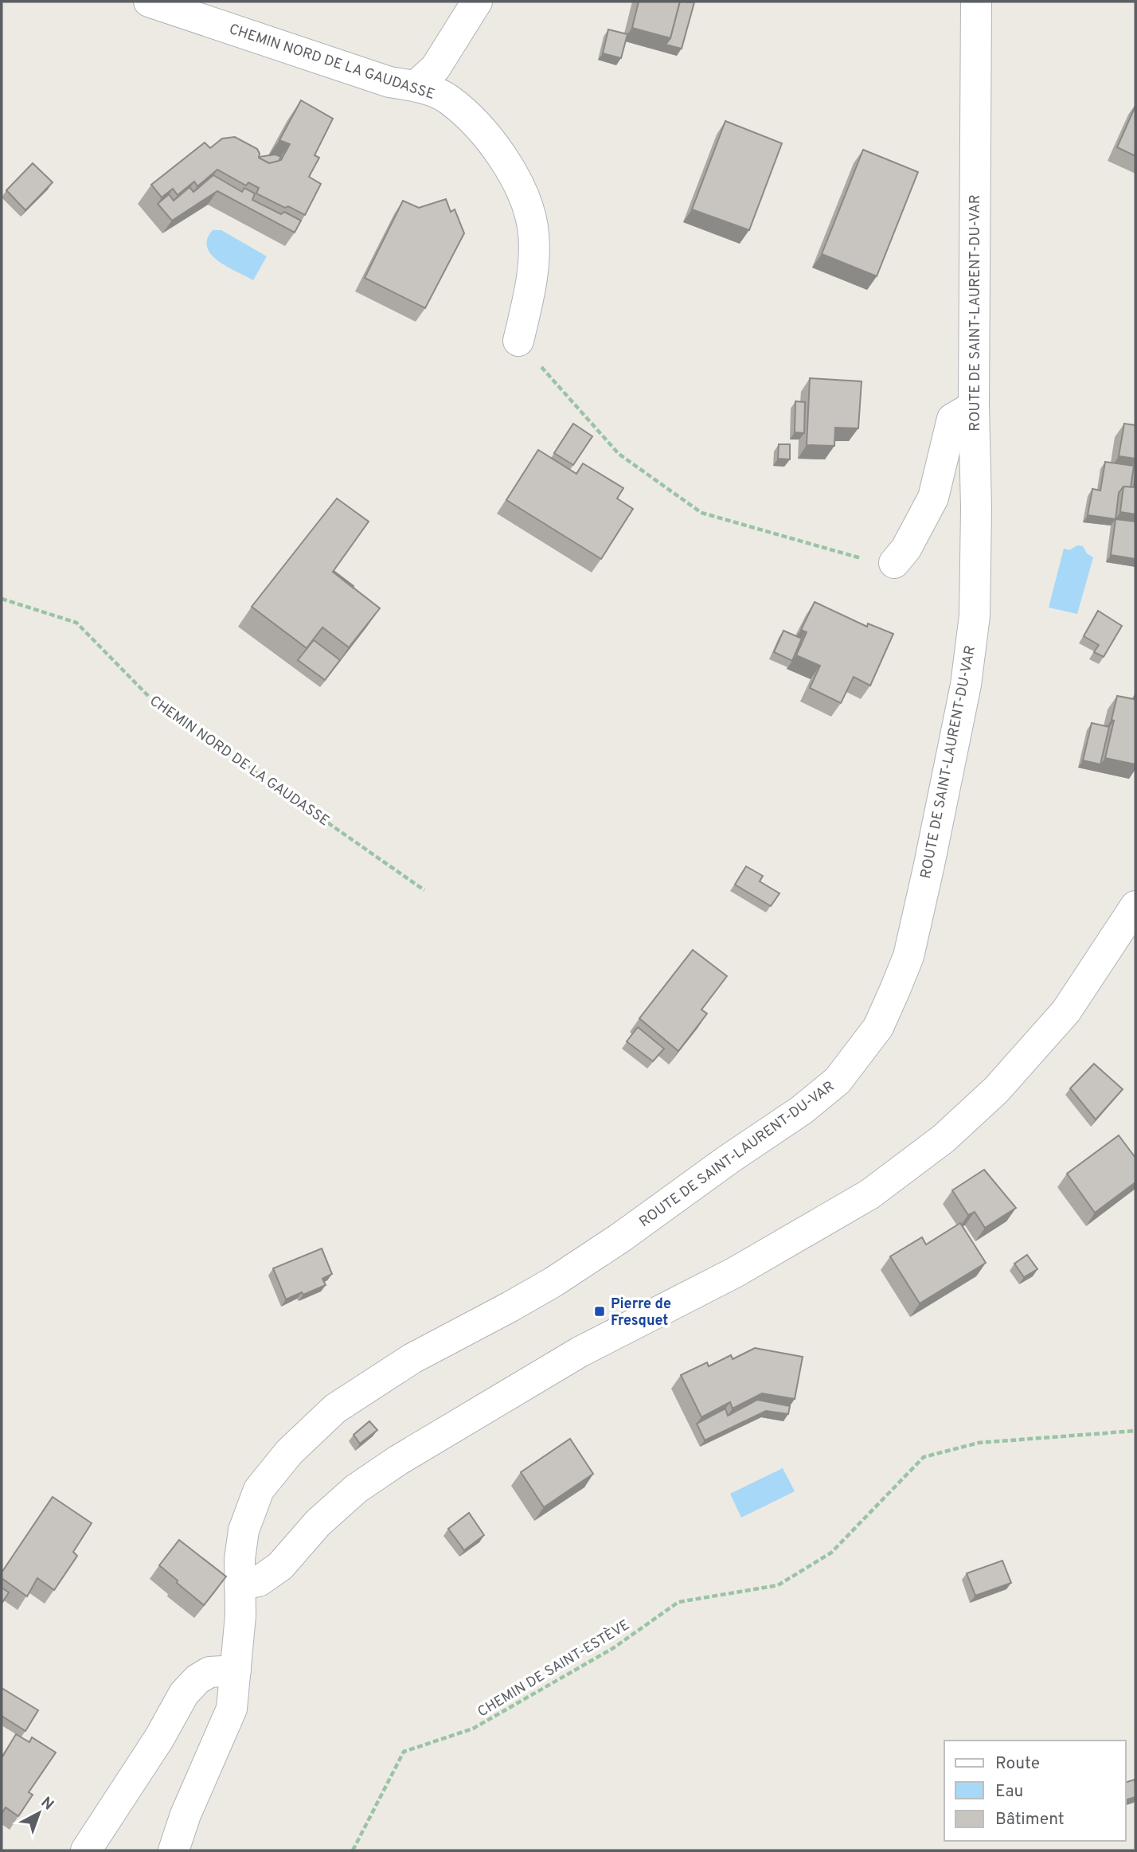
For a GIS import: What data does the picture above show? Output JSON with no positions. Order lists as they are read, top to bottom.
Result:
{
  "streets": {
    "street": ["CHEMIN NORD DE LA GAUDASSE", "ROUTE DE SAINT-LAURENT-DU-VAR"],
    "path": ["CHEMIN DE SAINT-ESTÈVE"]
  },
  "places": {
    "transit": ["Pierre de Fresquet"]
  },
  "legend": ["Route", "Eau", "Bâtiment"],
  "north": "top right"
}
